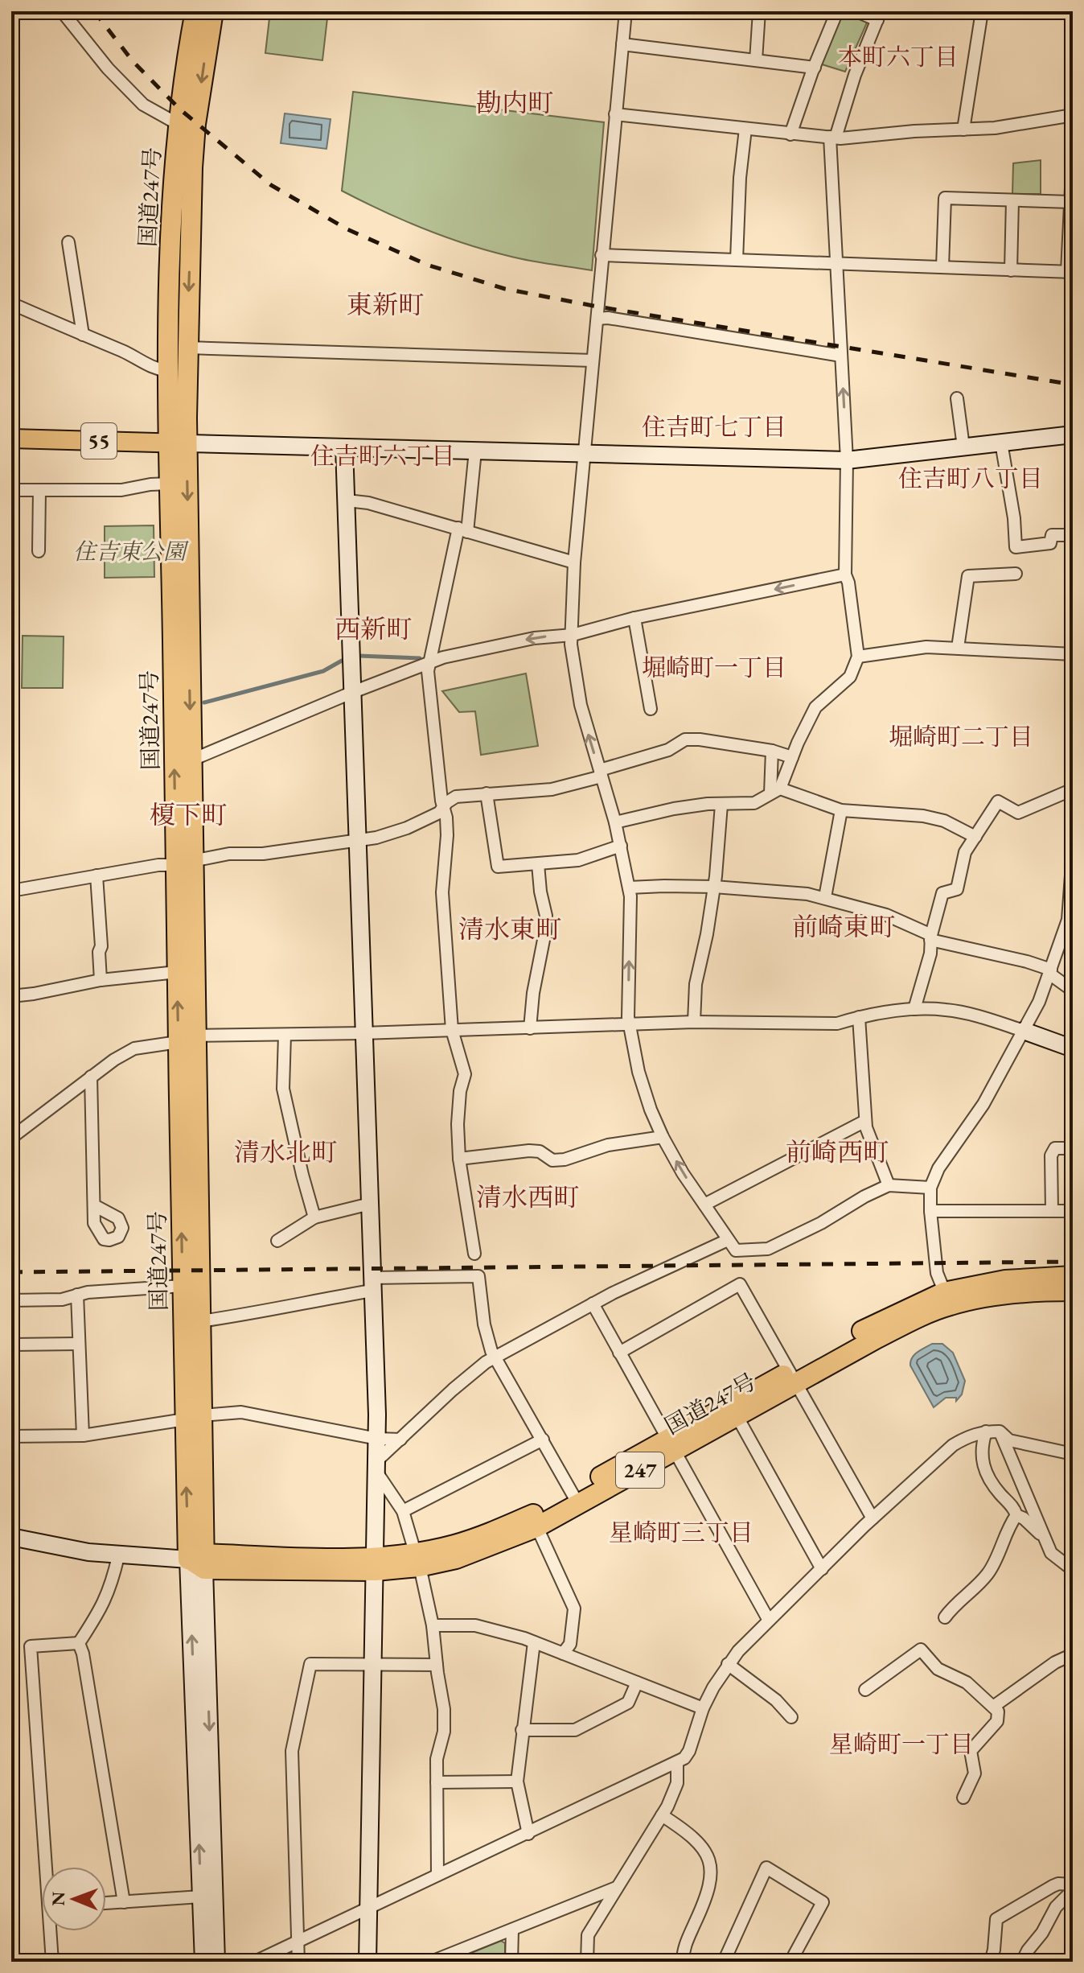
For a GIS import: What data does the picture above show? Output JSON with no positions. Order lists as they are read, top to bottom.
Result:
{
  "streets": {
    "highway": ["国道247号", "247"],
    "main road": ["55"]
  },
  "crossings": [
    ["国道247号", "55"]
  ],
  "districts": [
    "本町六丁目",
    "勘内町",
    "東新町",
    "住吉町七丁目",
    "住吉町六丁目",
    "住吉町八丁目",
    "西新町",
    "堀崎町一丁目",
    "堀崎町二丁目",
    "榎下町",
    "前崎東町",
    "清水東町",
    "清水北町",
    "前崎西町",
    "清水西町",
    "星崎町三丁目",
    "星崎町一丁目"
  ],
  "parks": ["住吉東公園"],
  "north": "left"
}
